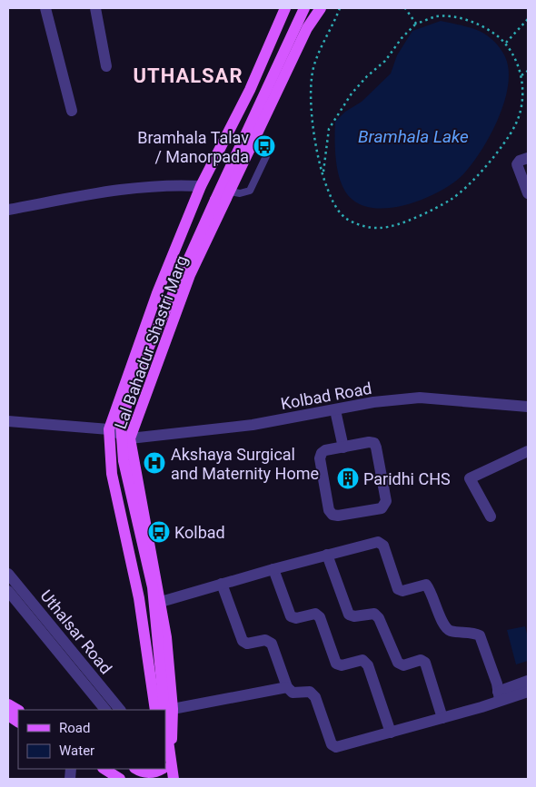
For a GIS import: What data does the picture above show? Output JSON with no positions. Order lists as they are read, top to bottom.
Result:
{
  "streets": {
    "main road": ["Lal Bahadur Shastri Marg"],
    "street": ["Kolbad Road", "Uthalsar Road"]
  },
  "crossings": [
    ["Lal Bahadur Shastri Marg", "Kolbad Road"]
  ],
  "districts": ["UTHALSAR"],
  "water": ["Bramhala Lake"],
  "places": {
    "bus stop": ["Bramhala Talav / Manorpada", "Kolbad"],
    "hospital": ["Akshaya Surgical and Maternity Home"],
    "building": ["Paridhi CHS"]
  },
  "legend": ["Road", "Water"]
}
